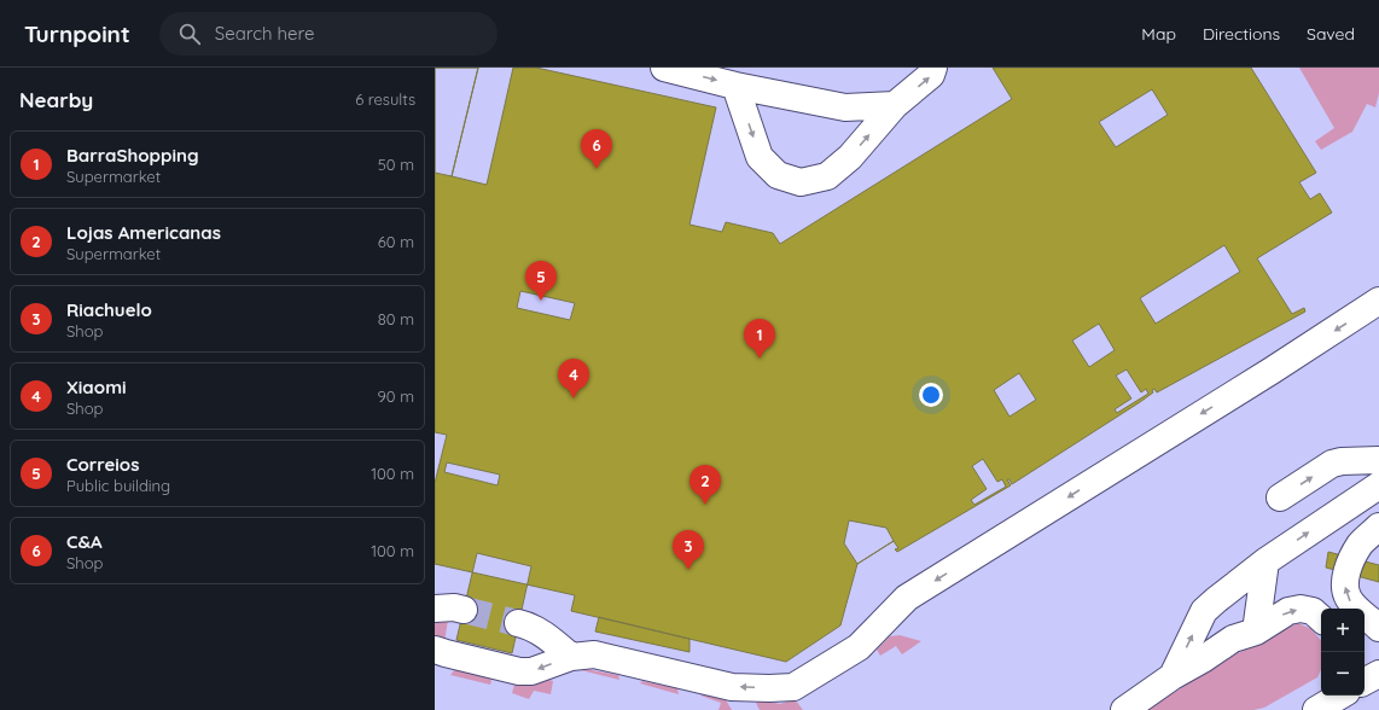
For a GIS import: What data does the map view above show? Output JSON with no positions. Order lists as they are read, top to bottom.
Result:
{
  "page": {
    "header": "Turnpoint",
    "search": "Search here",
    "nav": ["Map", "Directions", "Saved"],
    "heading": ["Nearby", "6 results"],
    "pins": [
      "6",
      "5",
      "1",
      "4",
      "2",
      "3"
    ],
    "list": [
      {
        "mark": "1",
        "name": "BarraShopping",
        "note": "Supermarket",
        "value": "50 m"
      },
      {
        "mark": "2",
        "name": "Lojas Americanas",
        "note": "Supermarket",
        "value": "60 m"
      },
      {
        "mark": "3",
        "name": "Riachuelo",
        "note": "Shop",
        "value": "80 m"
      },
      {
        "mark": "4",
        "name": "Xiaomi",
        "note": "Shop",
        "value": "90 m"
      },
      {
        "mark": "5",
        "name": "Correios",
        "note": "Public building",
        "value": "100 m"
      },
      {
        "mark": "6",
        "name": "C&A",
        "note": "Shop",
        "value": "100 m"
      }
    ],
    "map_buttons": ["+", "−"]
  }
}
